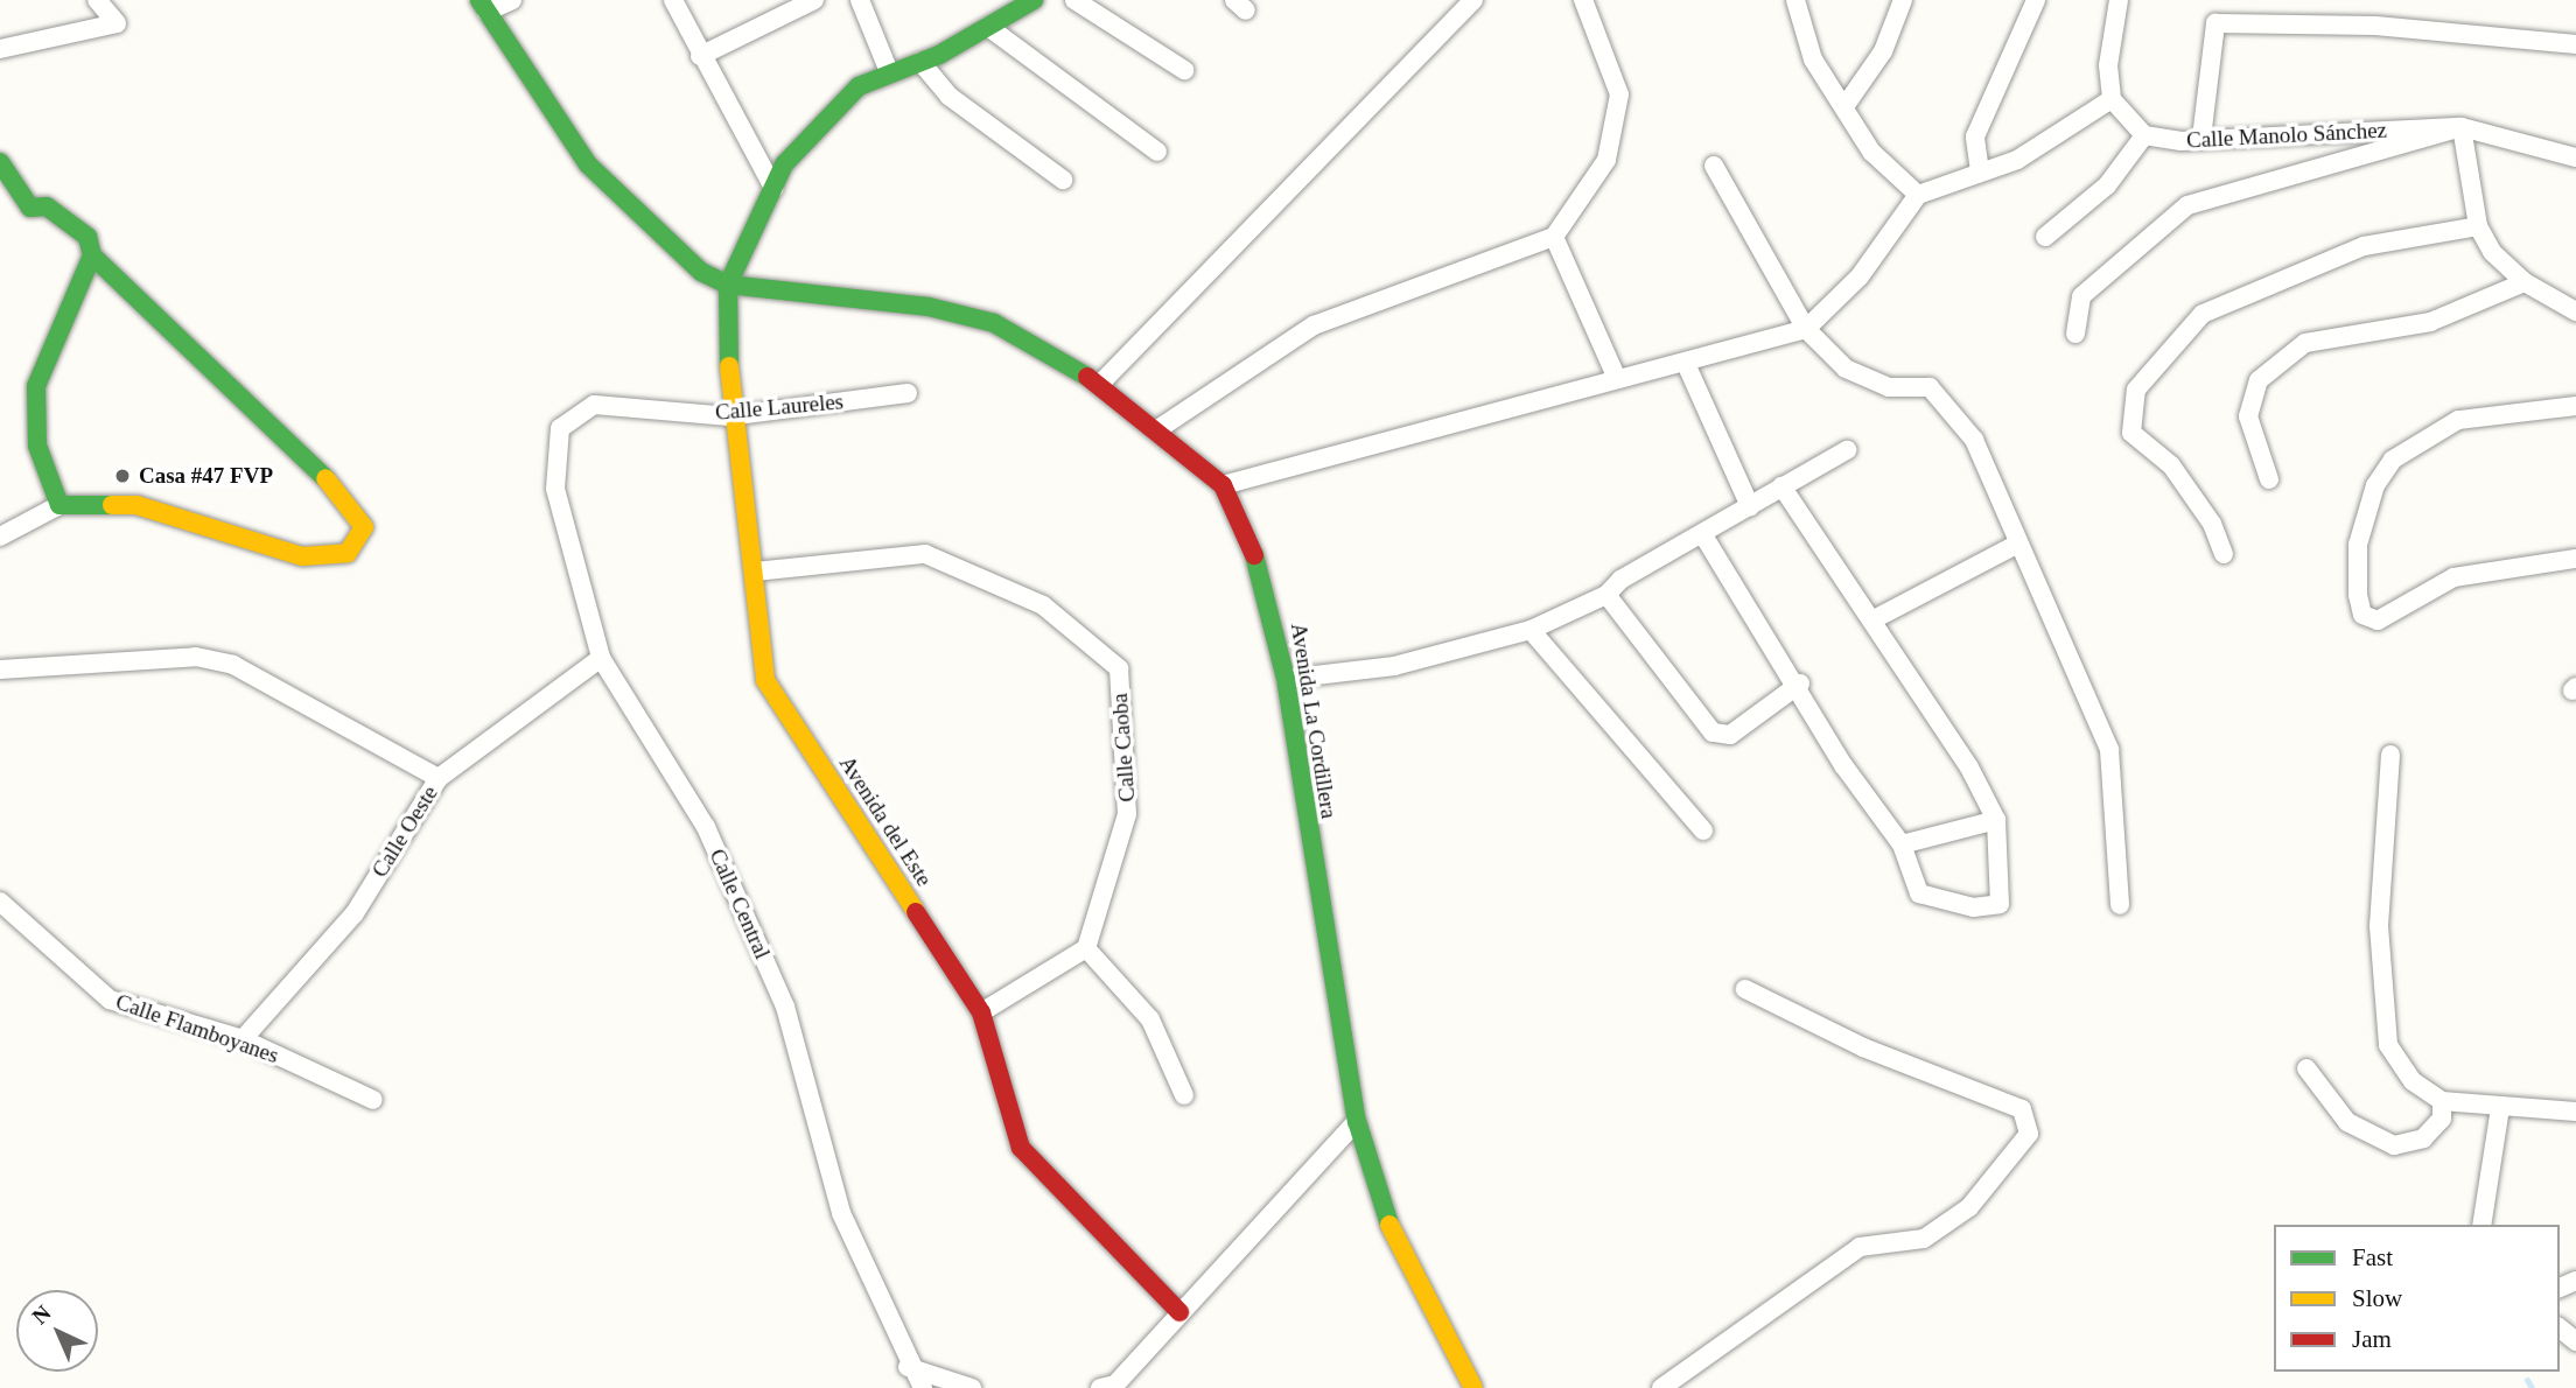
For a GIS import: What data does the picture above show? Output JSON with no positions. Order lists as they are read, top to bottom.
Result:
{
  "streets": {
    "street": [
      "Calle Manolo Sánchez",
      "Calle Laureles",
      "Avenida La Cordillera",
      "Calle Caoba",
      "Avenida del Este",
      "Calle Oeste",
      "Calle Central",
      "Calle Flamboyanes"
    ]
  },
  "crossings": [
    ["Calle Laureles", "Avenida del Este"],
    ["Calle Laureles", "Calle Central"],
    ["Avenida La Cordillera", "Avenida del Este"],
    ["Calle Caoba", "Avenida del Este"],
    ["Calle Oeste", "Calle Central"],
    ["Calle Oeste", "Calle Flamboyanes"]
  ],
  "places": ["Casa #47 FVP"],
  "legend": ["Fast", "Slow", "Jam"],
  "north": "top left"
}
